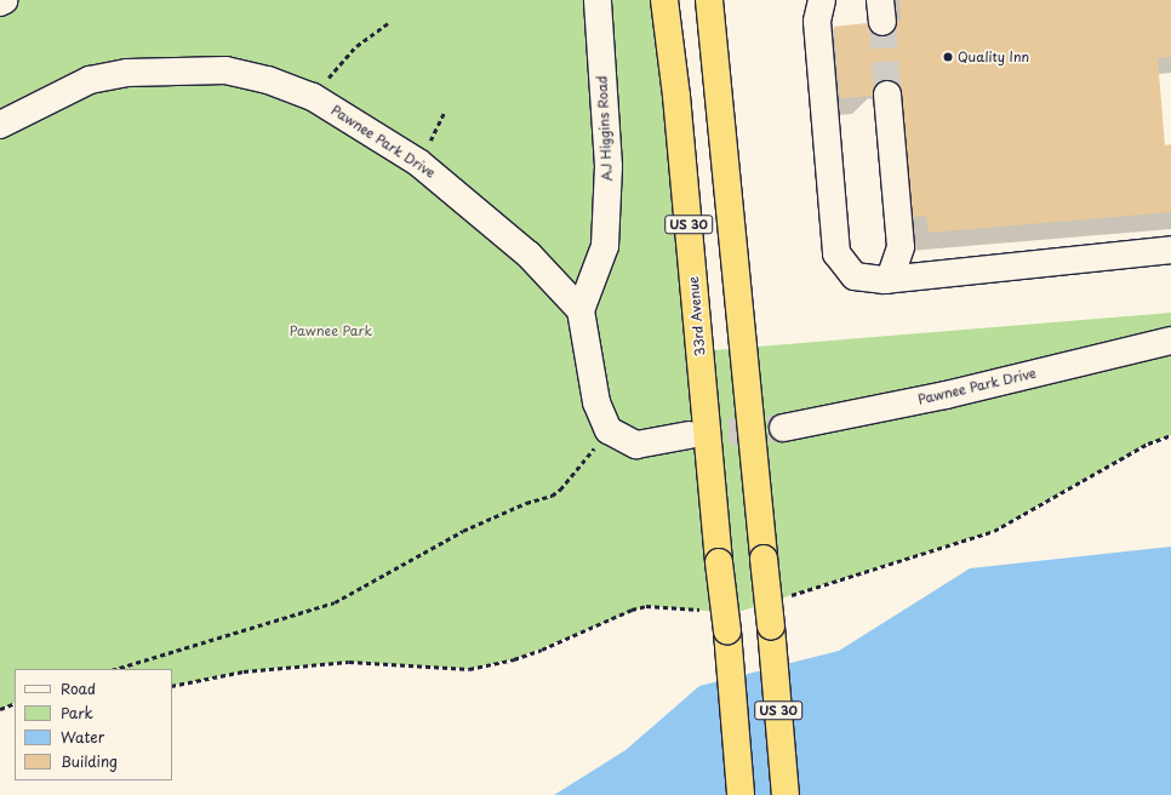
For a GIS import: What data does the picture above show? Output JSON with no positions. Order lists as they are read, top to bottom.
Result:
{
  "streets": {
    "highway": ["US 30", "33rd Avenue"],
    "street": ["AJ Higgins Road", "Pawnee Park Drive"]
  },
  "crossings": [
    ["AJ Higgins Road", "Pawnee Park Drive"]
  ],
  "parks": ["Pawnee Park"],
  "places": ["Quality Inn"],
  "legend": [
    "Road",
    "Park",
    "Water",
    "Building"
  ]
}
